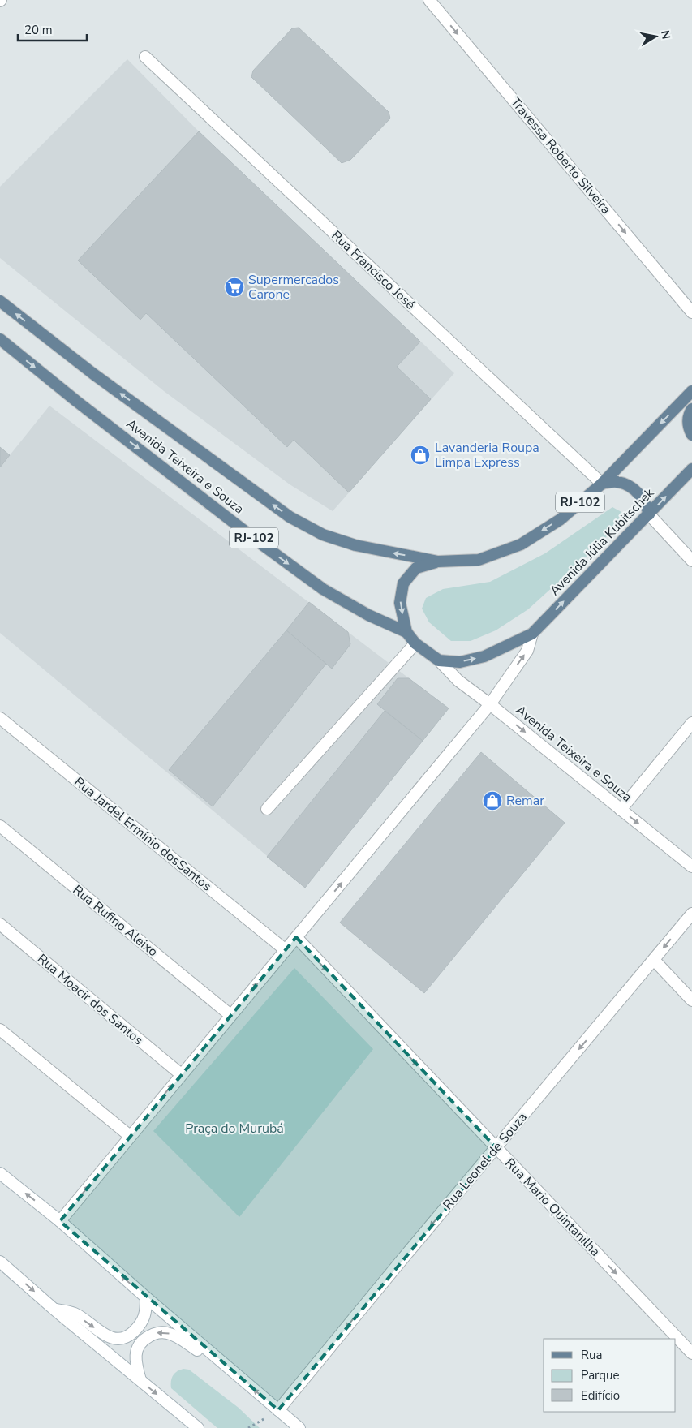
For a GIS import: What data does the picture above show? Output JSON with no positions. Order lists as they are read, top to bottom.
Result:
{
  "streets": {
    "main road": ["Avenida Teixeira e Souza", "RJ-102", "Avenida Júlia Kubitschek"],
    "street": [
      "Travessa Roberto Silveira",
      "Rua Francisco José",
      "Rua Jardel Ermínio dosSantos",
      "Rua Rufino Aleixo",
      "Rua Moacir dos Santos",
      "Rua Leonel de Souza",
      "Rua Mario Quintanilha"
    ]
  },
  "crossings": [
    ["Rua Francisco José", "RJ-102"],
    ["Avenida Teixeira e Souza", "RJ-102"],
    ["Rua Leonel de Souza", "Rua Mario Quintanilha"]
  ],
  "one_way": ["Travessa Roberto Silveira", "Rua Leonel de Souza", "Rua Mario Quintanilha"],
  "parks": ["Praça do Murubá"],
  "places": {
    "supermarket": ["Supermercados Carone"],
    "shop": ["Lavanderia Roupa Limpa Express", "Remar"]
  },
  "legend": ["Rua", "Parque", "Edifício"],
  "scale_bar": "20 m",
  "north": "right"
}
